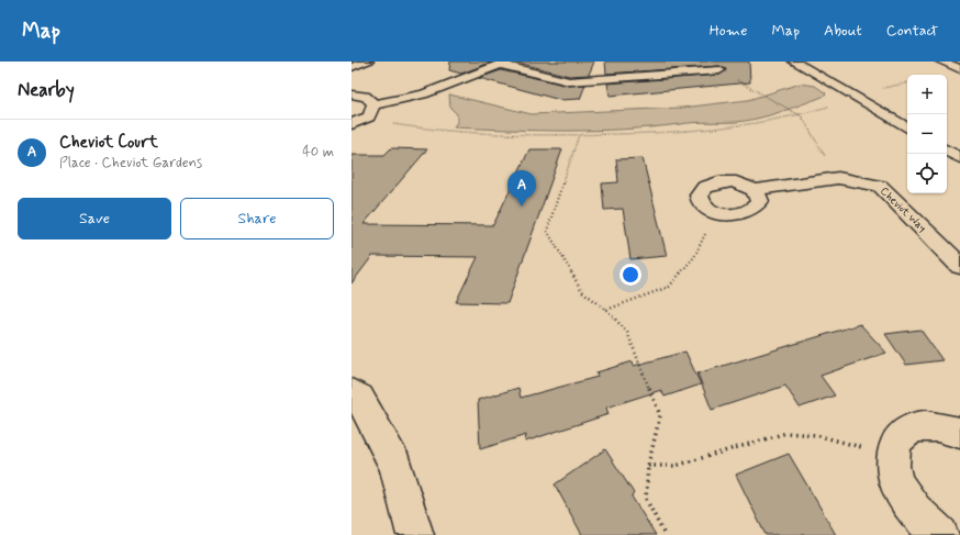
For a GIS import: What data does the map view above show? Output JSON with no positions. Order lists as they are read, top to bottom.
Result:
{
  "streets": {
    "street": ["Cheviot Way"]
  },
  "page": {
    "header": "Map",
    "nav": [
      "Home",
      "Map",
      "About",
      "Contact"
    ],
    "heading": "Nearby",
    "map_buttons": ["+", "−"],
    "list": [
      {
        "mark": "A",
        "name": "Cheviot Court",
        "note": "Place · Cheviot Gardens",
        "value": "40 m"
      }
    ],
    "pins": "A",
    "buttons": ["Save", "Share"]
  }
}
